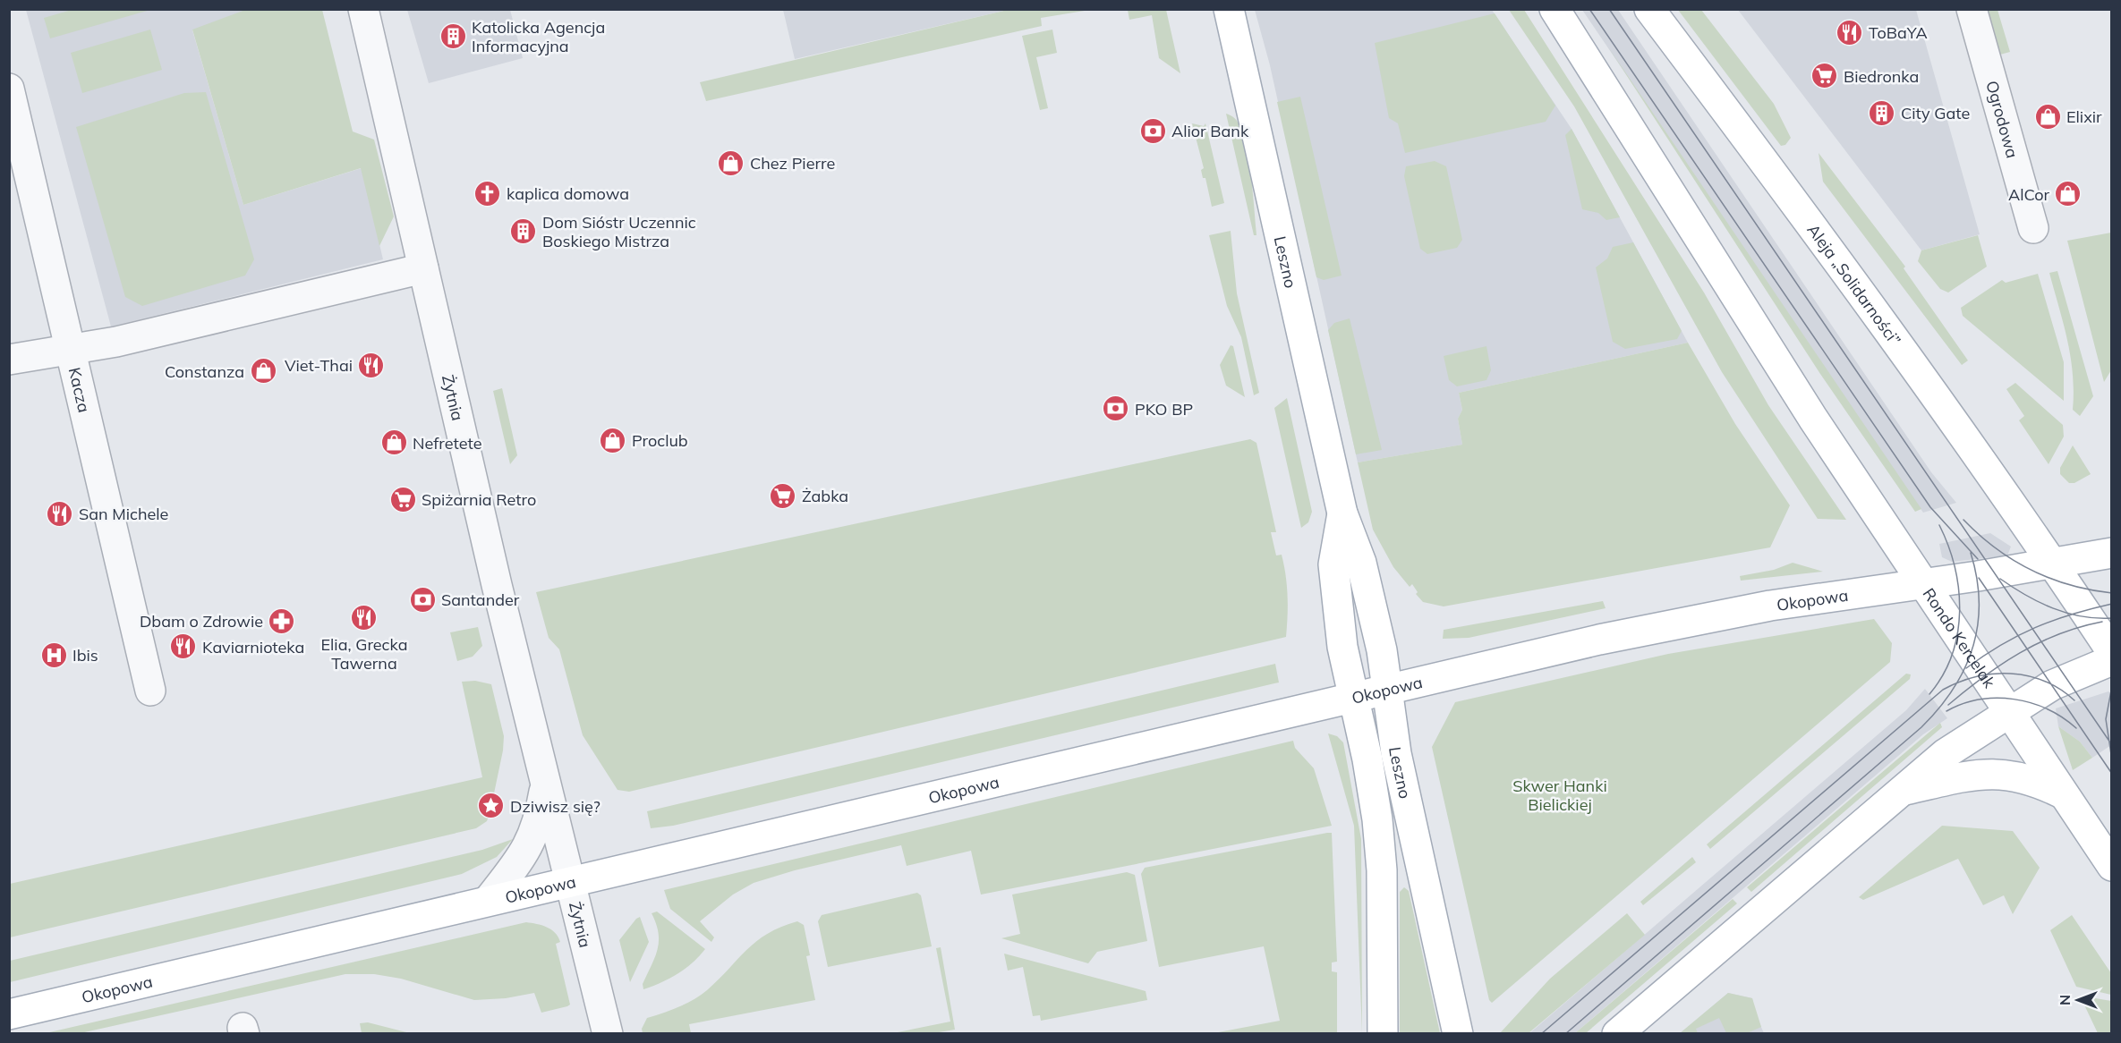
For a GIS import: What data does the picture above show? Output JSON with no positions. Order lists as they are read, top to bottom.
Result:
{
  "streets": {
    "main road": [
      "Leszno",
      "Aleja „Solidarności”",
      "Okopowa",
      "Rondo Kercelak"
    ],
    "street": ["Ogrodowa", "Kacza", "Żytnia"]
  },
  "crossings": [
    ["Leszno", "Okopowa"],
    ["Aleja „Solidarności”", "Rondo Kercelak"],
    ["Żytnia", "Okopowa"],
    ["Okopowa", "Rondo Kercelak"]
  ],
  "parks": ["Skwer Hanki Bielickiej"],
  "places": {
    "restaurant": [
      "ToBaYA",
      "Viet-Thai",
      "San Michele",
      "Elia, Grecka Tawerna",
      "Kaviarnioteka"
    ],
    "building": ["Katolicka Agencja Informacyjna", "City Gate", "Dom Sióstr Uczennic Boskiego Mistrza"],
    "supermarket": ["Biedronka", "Żabka", "Spiżarnia Retro"],
    "shop": [
      "Elixir",
      "Chez Pierre",
      "AlCor",
      "Constanza",
      "Proclub",
      "Nefretete"
    ],
    "bank": ["Alior Bank", "PKO BP", "Santander"],
    "church": ["kaplica domowa"],
    "pharmacy": ["Dbam o Zdrowie"],
    "hospital": ["Ibis"],
    "place": ["Dziwisz się?"]
  },
  "north": "left"
}
